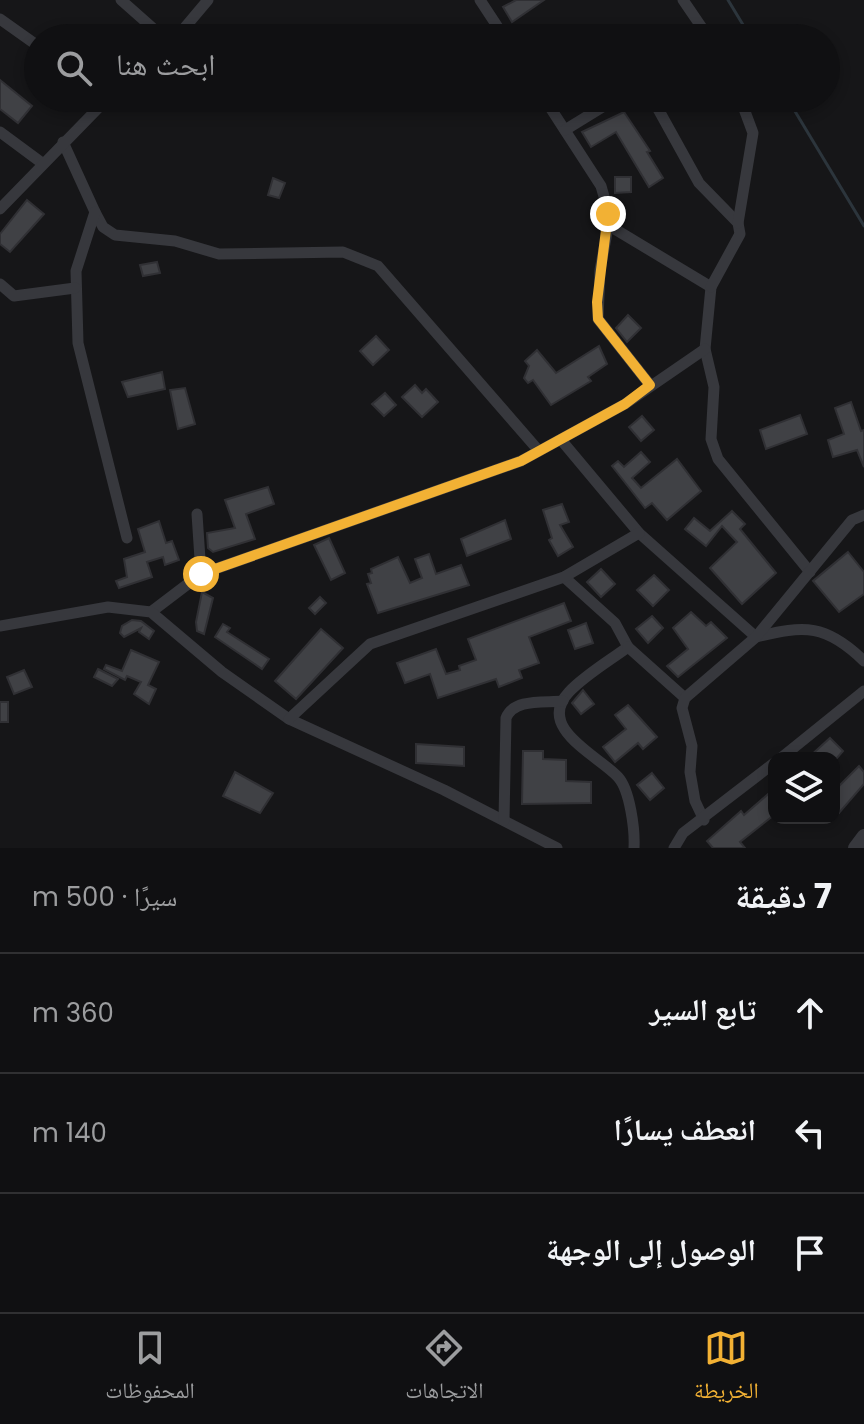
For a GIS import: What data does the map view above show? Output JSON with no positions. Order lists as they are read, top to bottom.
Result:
{
  "page": {
    "search": "ابحث هنا",
    "heading": ["7 دقيقة", "سيرًا · 500 m"],
    "list": [
      ["تابع السير", "360 m"],
      ["انعطف يسارًا", "140 m"],
      "الوصول إلى الوجهة"
    ],
    "nav": ["الخريطة", "الاتجاهات", "المحفوظات"]
  }
}
